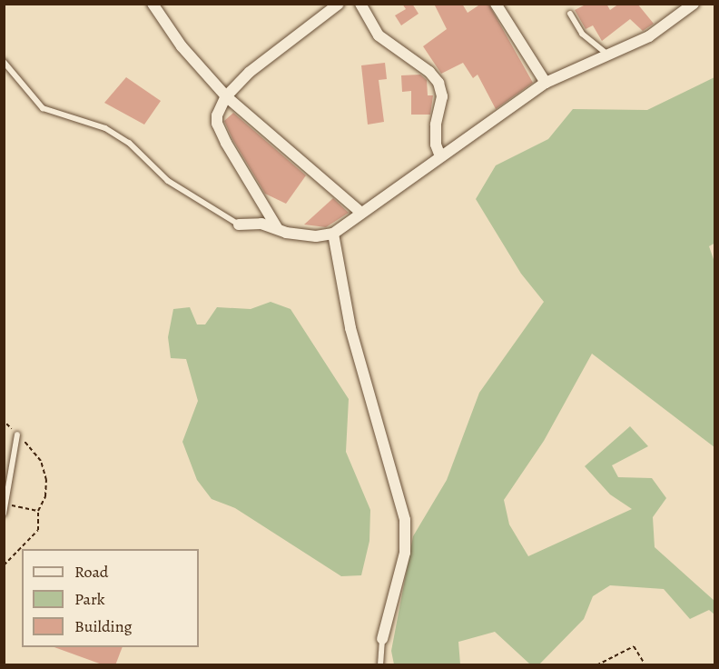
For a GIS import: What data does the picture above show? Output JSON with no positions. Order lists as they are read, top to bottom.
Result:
{
  "legend": ["Road", "Park", "Building"]
}
